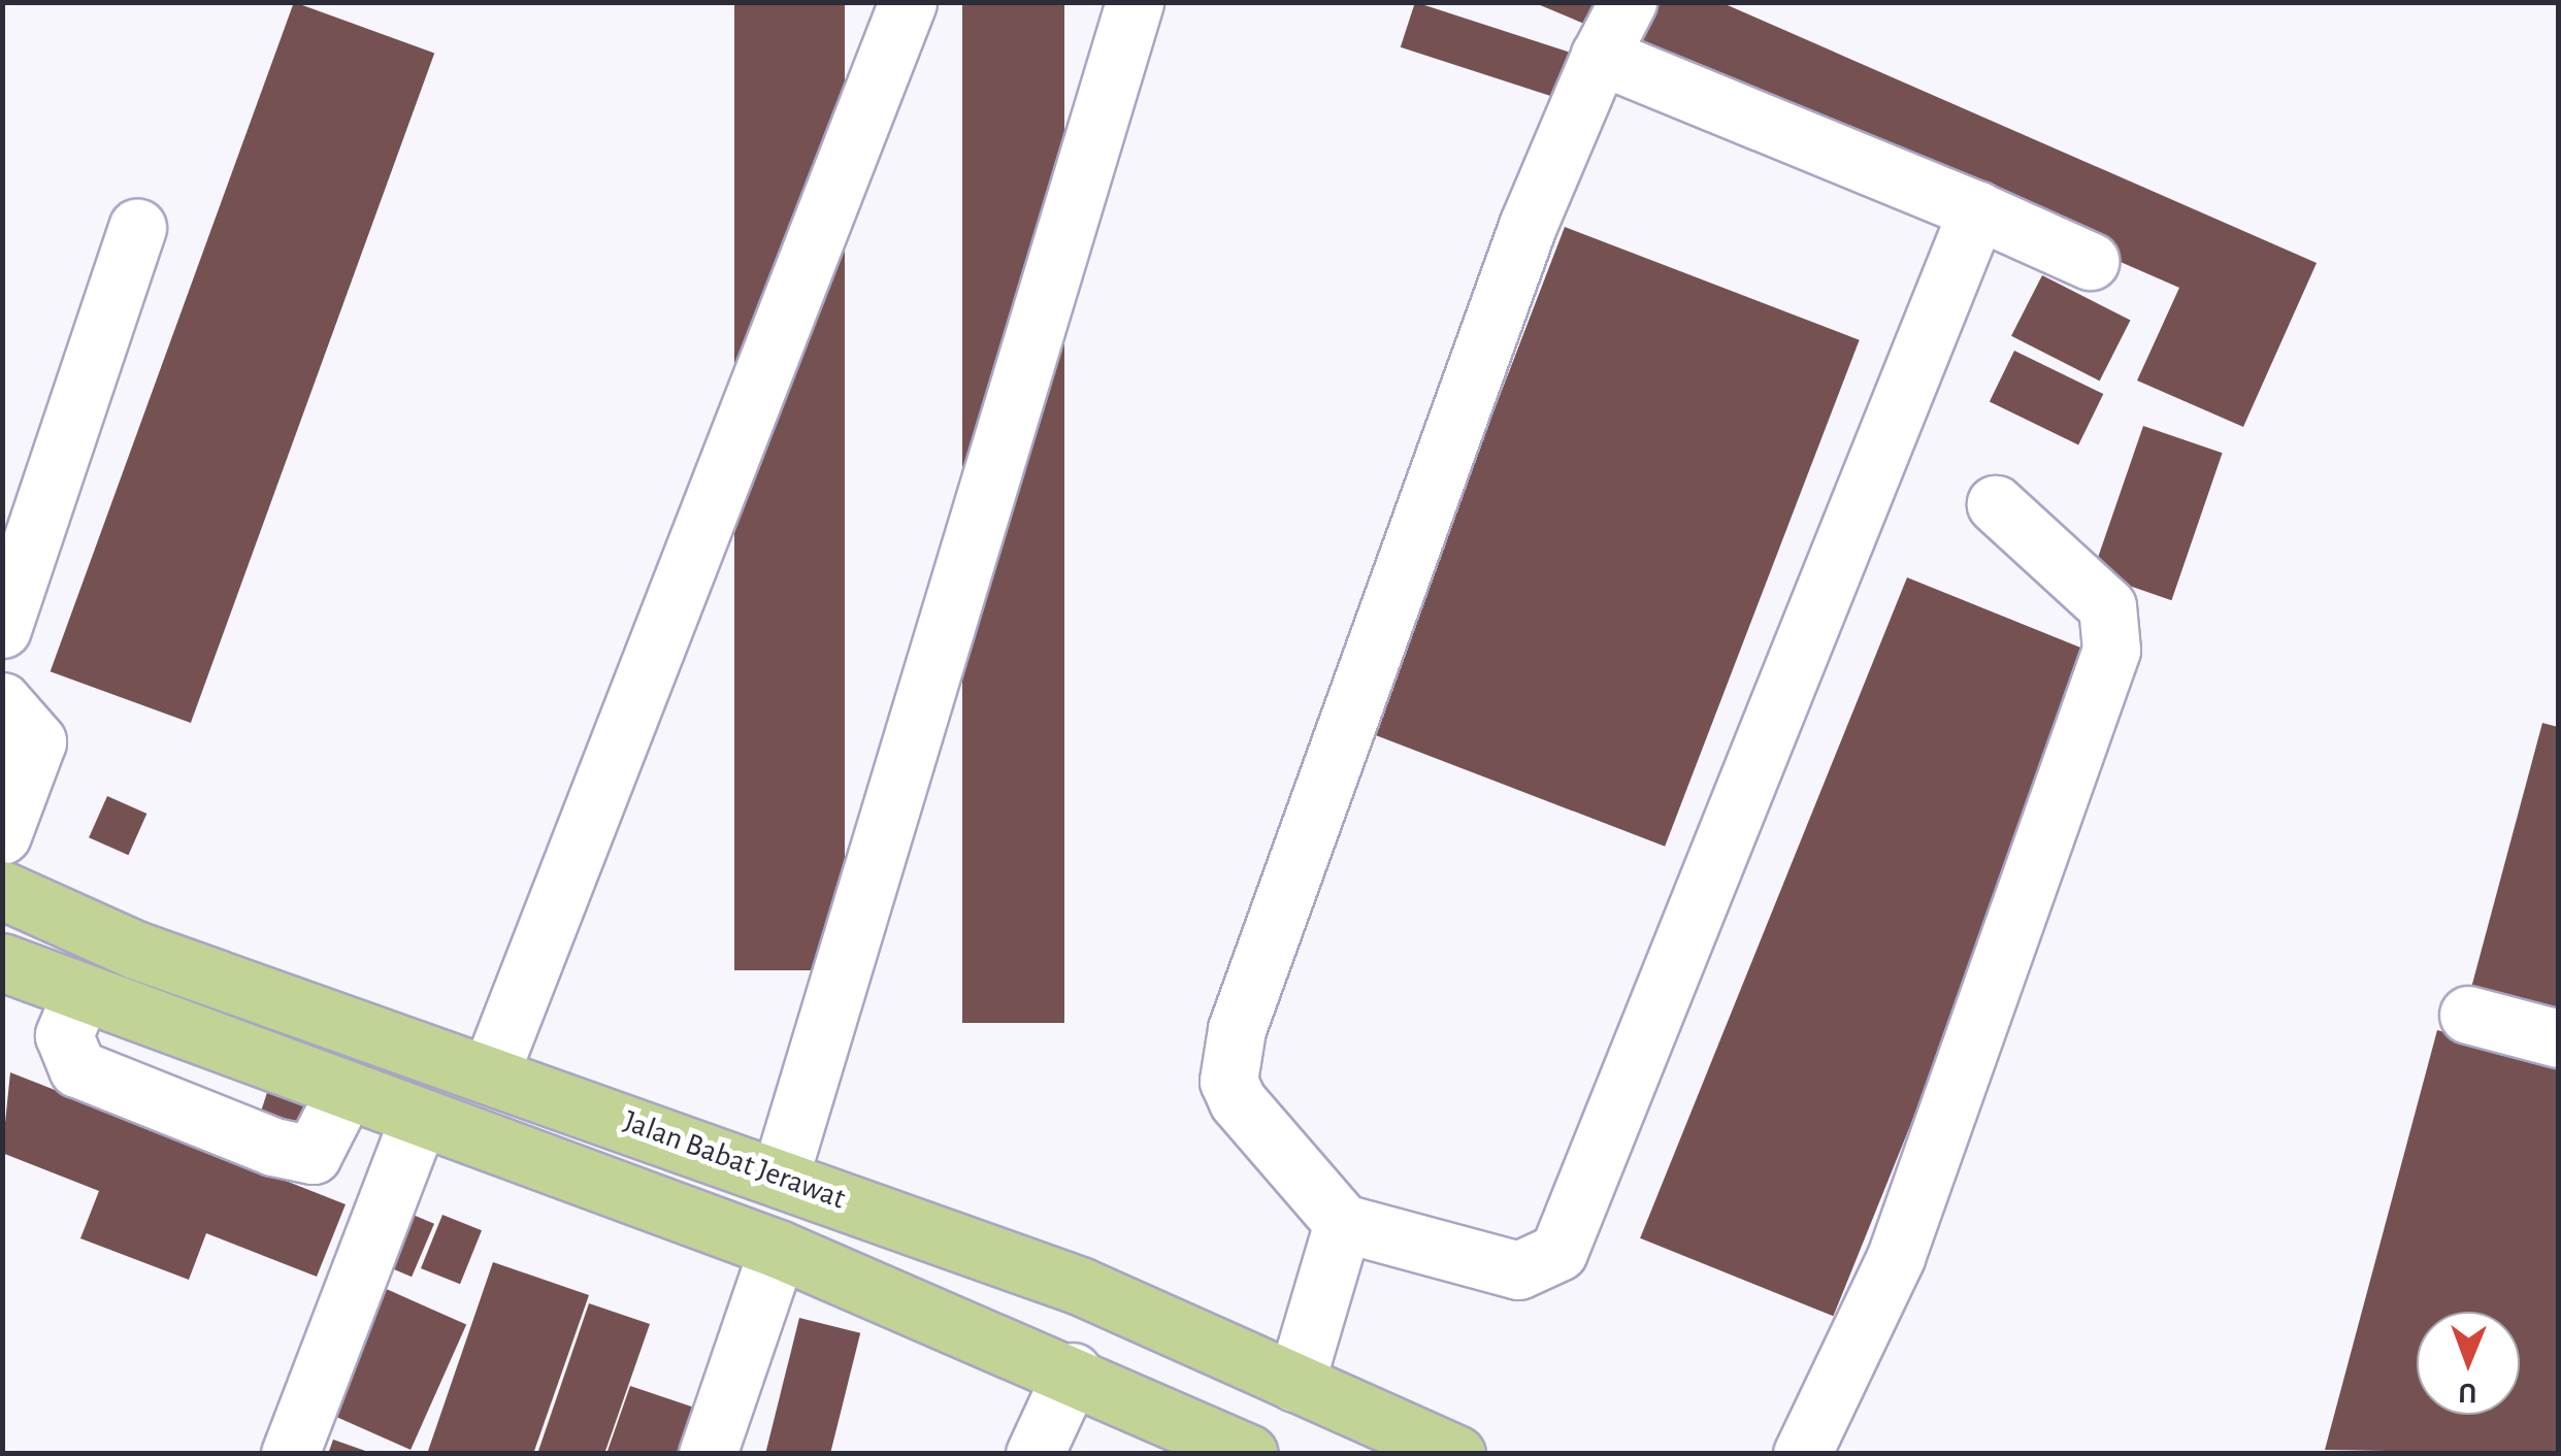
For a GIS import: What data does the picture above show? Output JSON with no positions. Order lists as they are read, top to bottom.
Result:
{
  "streets": {
    "main road": ["Jalan Babat Jerawat"]
  },
  "north": "bottom"
}
